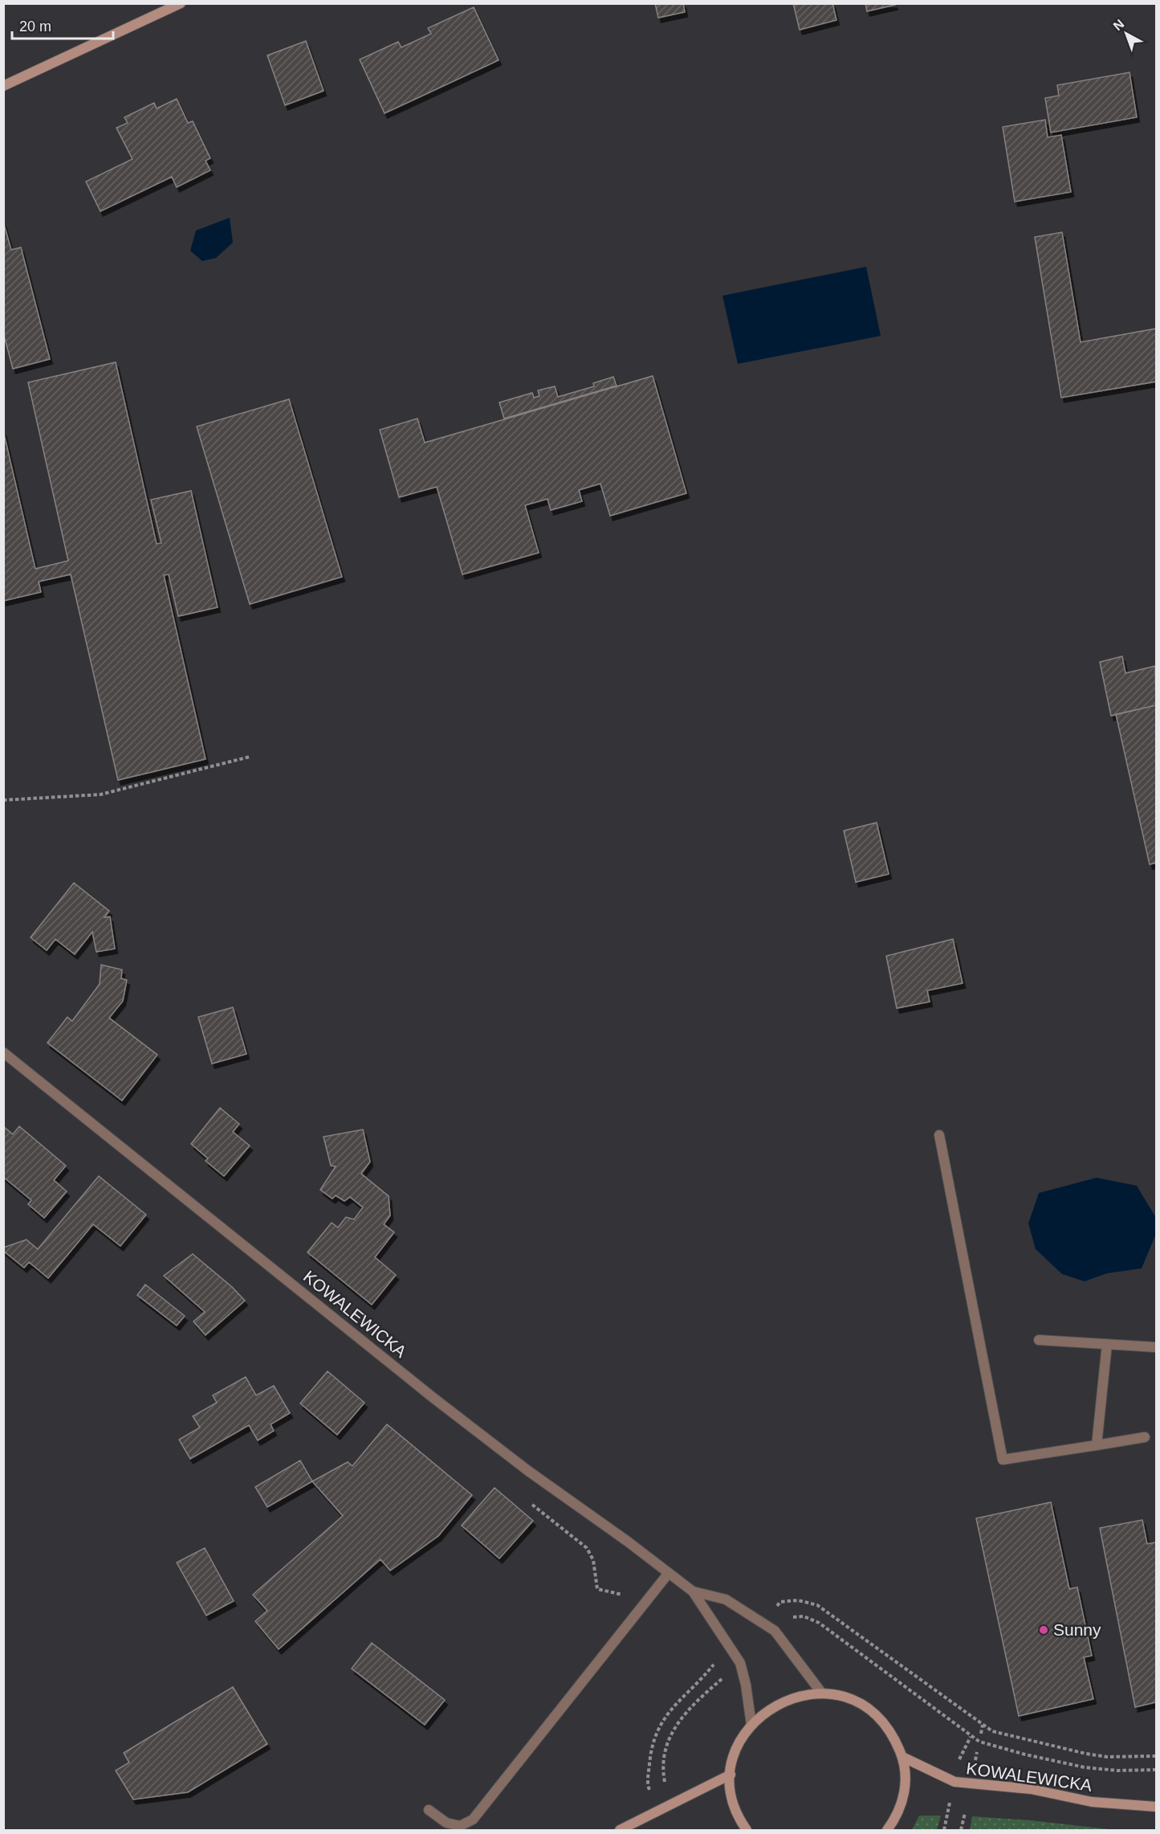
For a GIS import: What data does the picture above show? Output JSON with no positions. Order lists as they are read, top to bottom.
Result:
{
  "streets": {
    "street": ["KOWALEWICKA"]
  },
  "places": ["Sunny"],
  "scale_bar": "20 m",
  "north": "top left"
}
